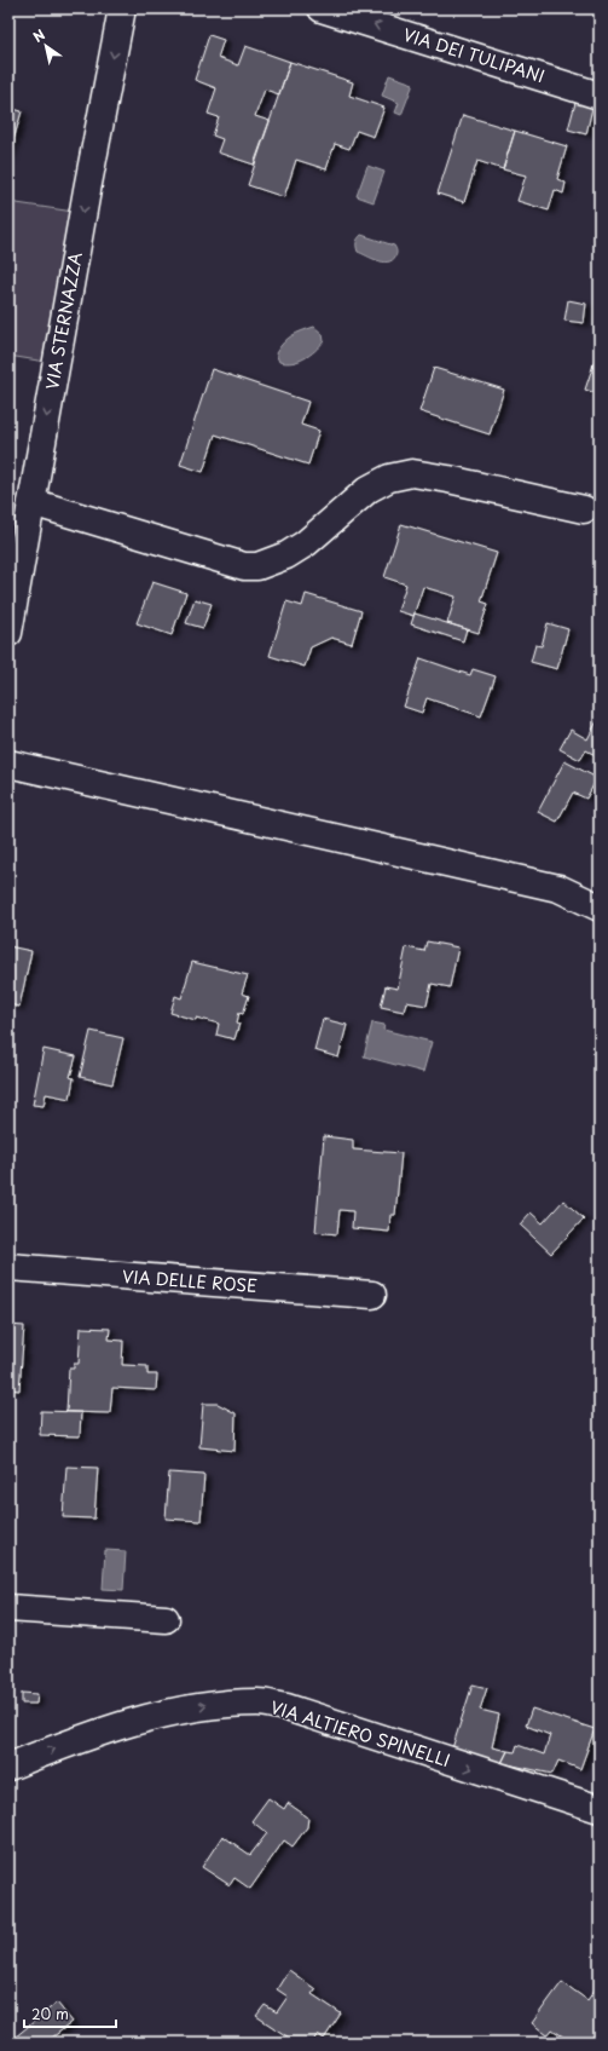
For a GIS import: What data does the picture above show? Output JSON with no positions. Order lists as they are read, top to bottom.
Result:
{
  "streets": {
    "street": [
      "VIA DEI TULIPANI",
      "VIA STERNAZZA",
      "VIA DELLE ROSE",
      "VIA ALTIERO SPINELLI"
    ]
  },
  "one_way": ["VIA DEI TULIPANI", "VIA STERNAZZA", "VIA ALTIERO SPINELLI"],
  "scale_bar": "20 m",
  "north": "top left"
}
